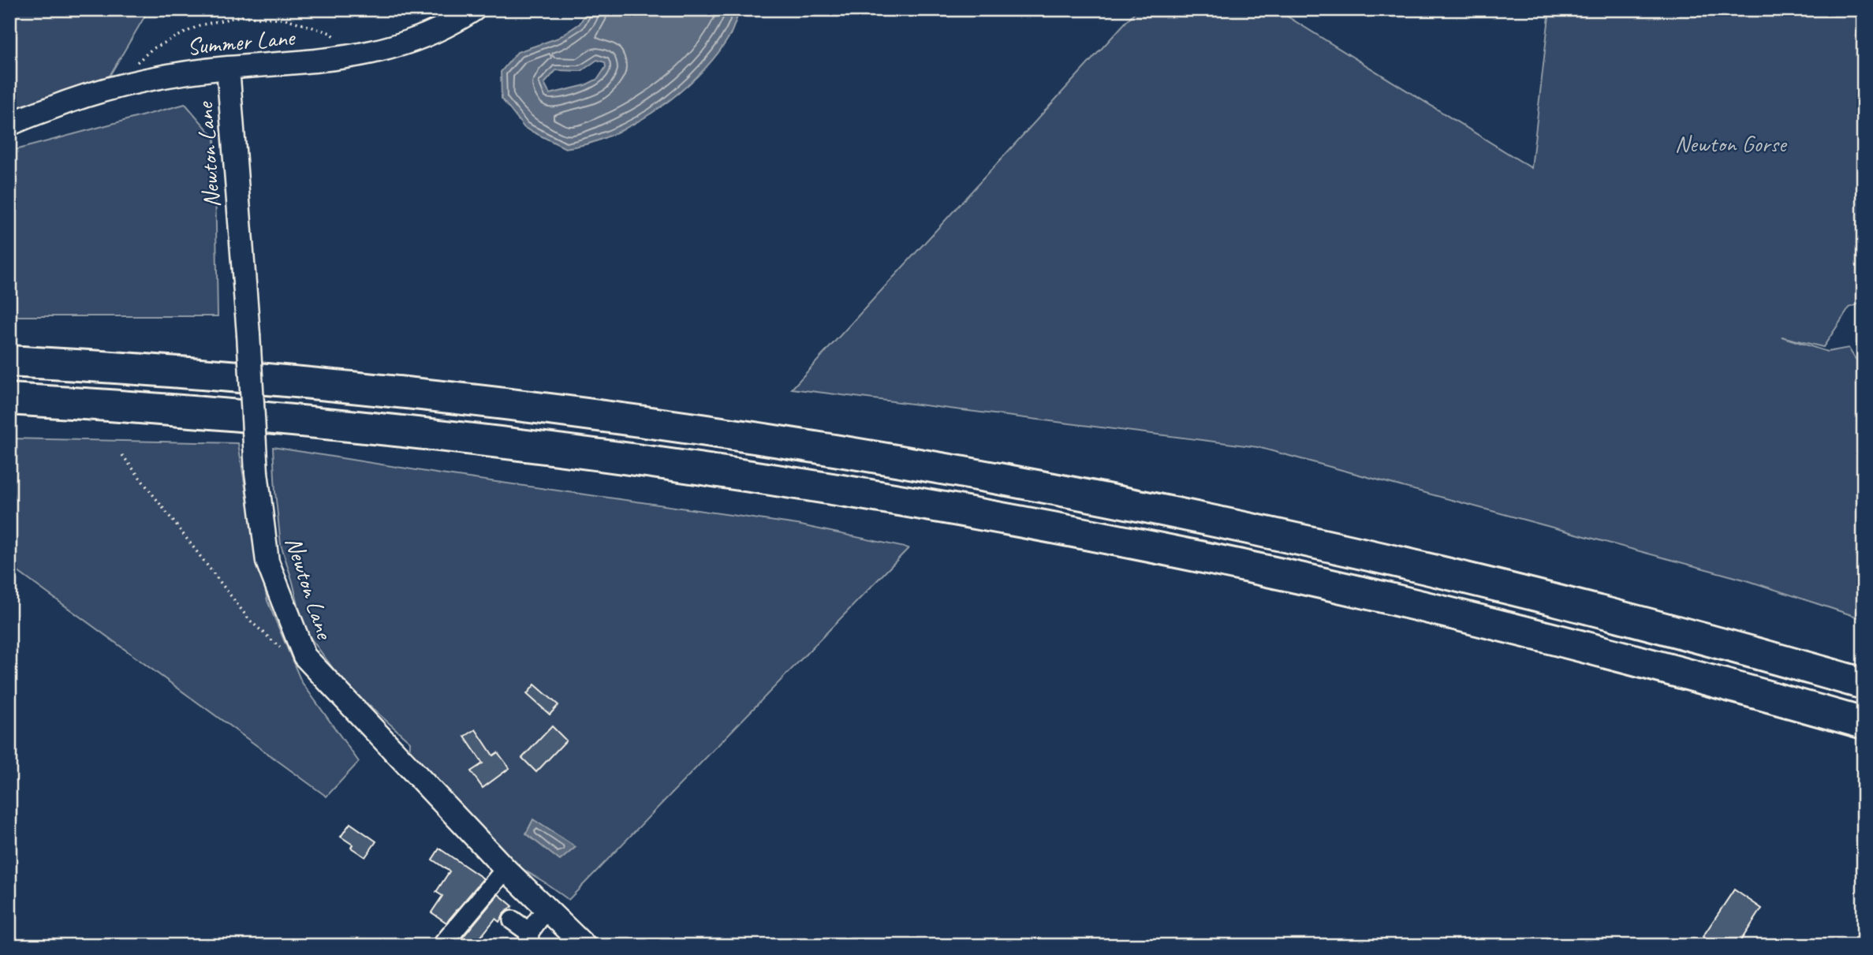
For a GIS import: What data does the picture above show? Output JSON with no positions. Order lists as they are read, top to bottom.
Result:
{
  "streets": {
    "street": ["Summer Lane", "Newton Lane"]
  },
  "crossings": [
    ["Summer Lane", "Newton Lane"]
  ],
  "parks": ["Newton Gorse"]
}
